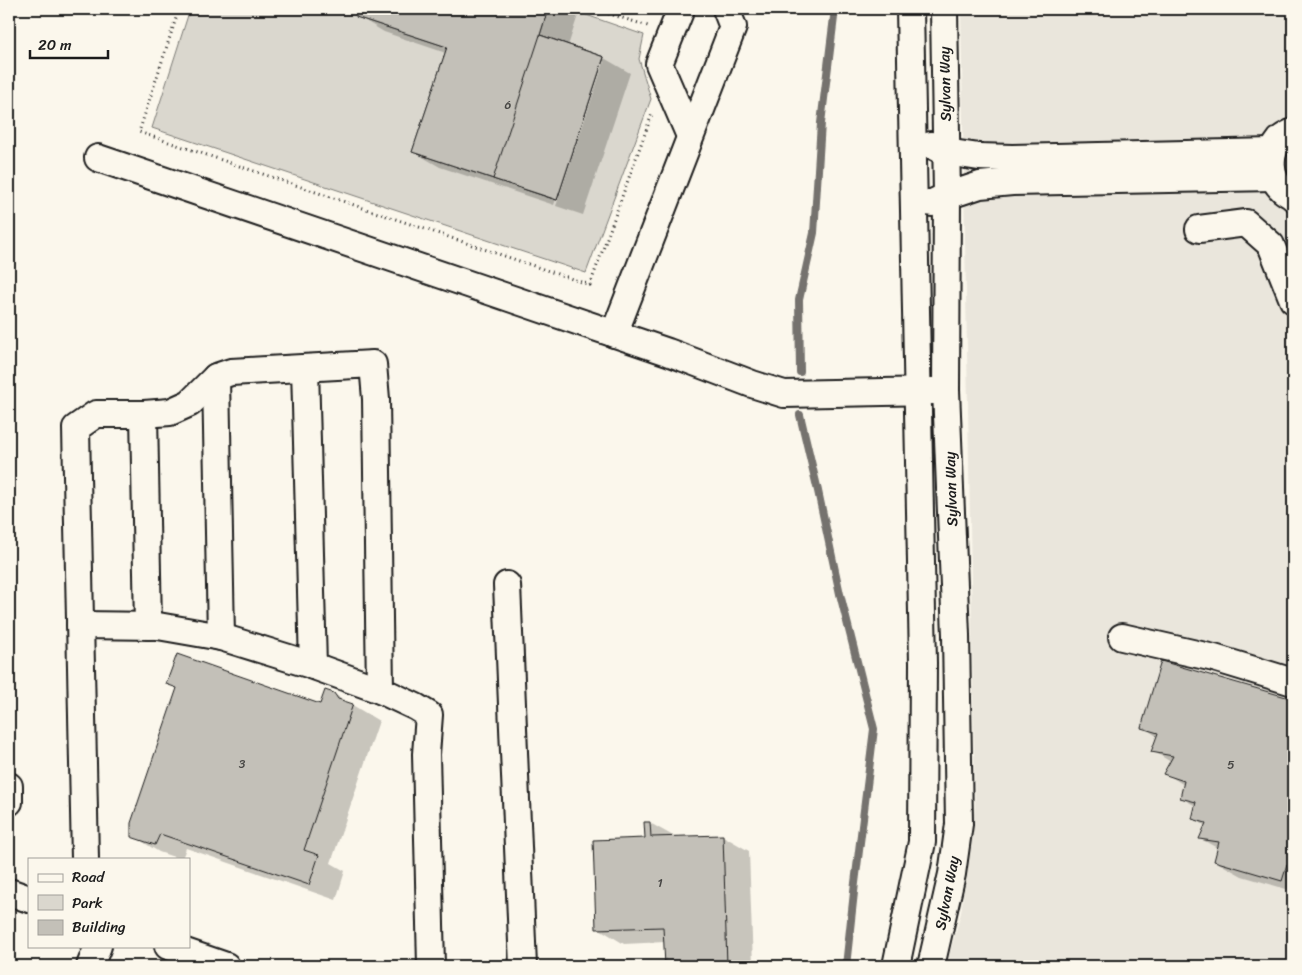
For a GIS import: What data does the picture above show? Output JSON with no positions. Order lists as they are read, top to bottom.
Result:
{
  "streets": {
    "street": ["Sylvan Way"]
  },
  "house_numbers": [
    "6",
    "3",
    "5",
    "1"
  ],
  "legend": ["Road", "Park", "Building"],
  "scale_bar": "20 m"
}
